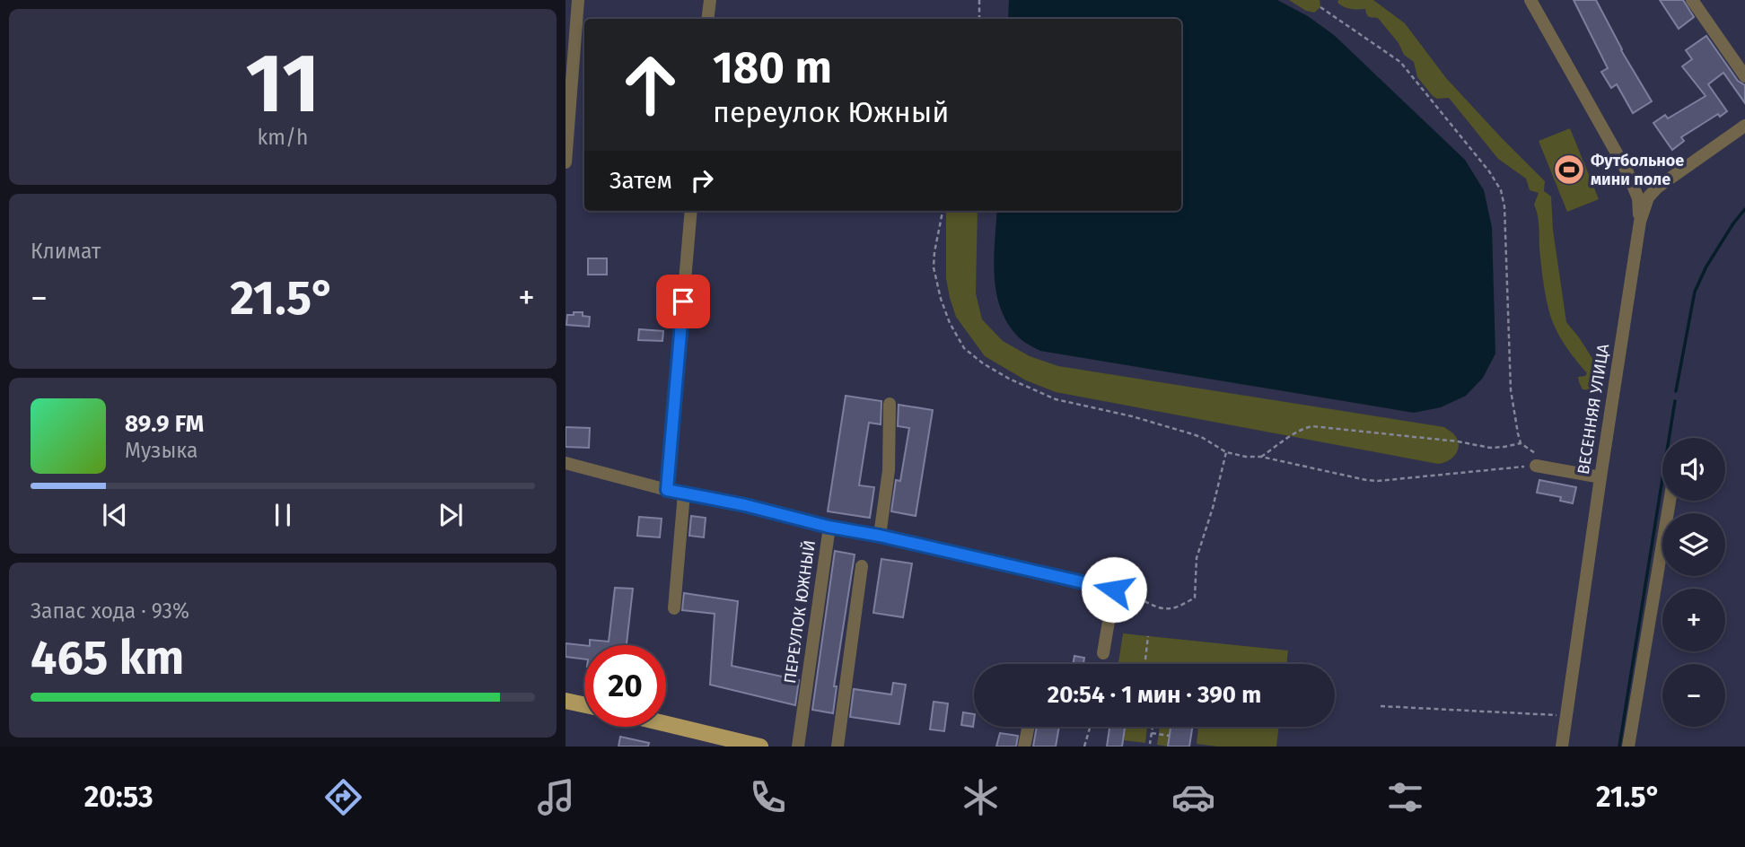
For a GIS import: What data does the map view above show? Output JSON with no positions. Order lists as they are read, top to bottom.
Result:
{
  "streets": {
    "street": ["ВЕСЕННЯЯ УЛИЦА", "ПЕРЕУЛОК ЮЖНЫЙ"]
  },
  "places": {
    "sports": ["Футбольное мини поле"]
  },
  "page": {
    "tile": [
      ["11", "km/h"],
      "Климат",
      ["Запас хода · 93%", "465 km"]
    ],
    "turn": ["180 m", "переулок Южный"],
    "then": "Затем",
    "heat": ["−", "21.5°", "+"],
    "song": ["89.9 FM", "Музыка"],
    "map_buttons": ["+", "−"],
    "limit": "20",
    "trip": "20:54 · 1 мин · 390 m",
    "tabs": ["20:53", "21.5°"]
  }
}
